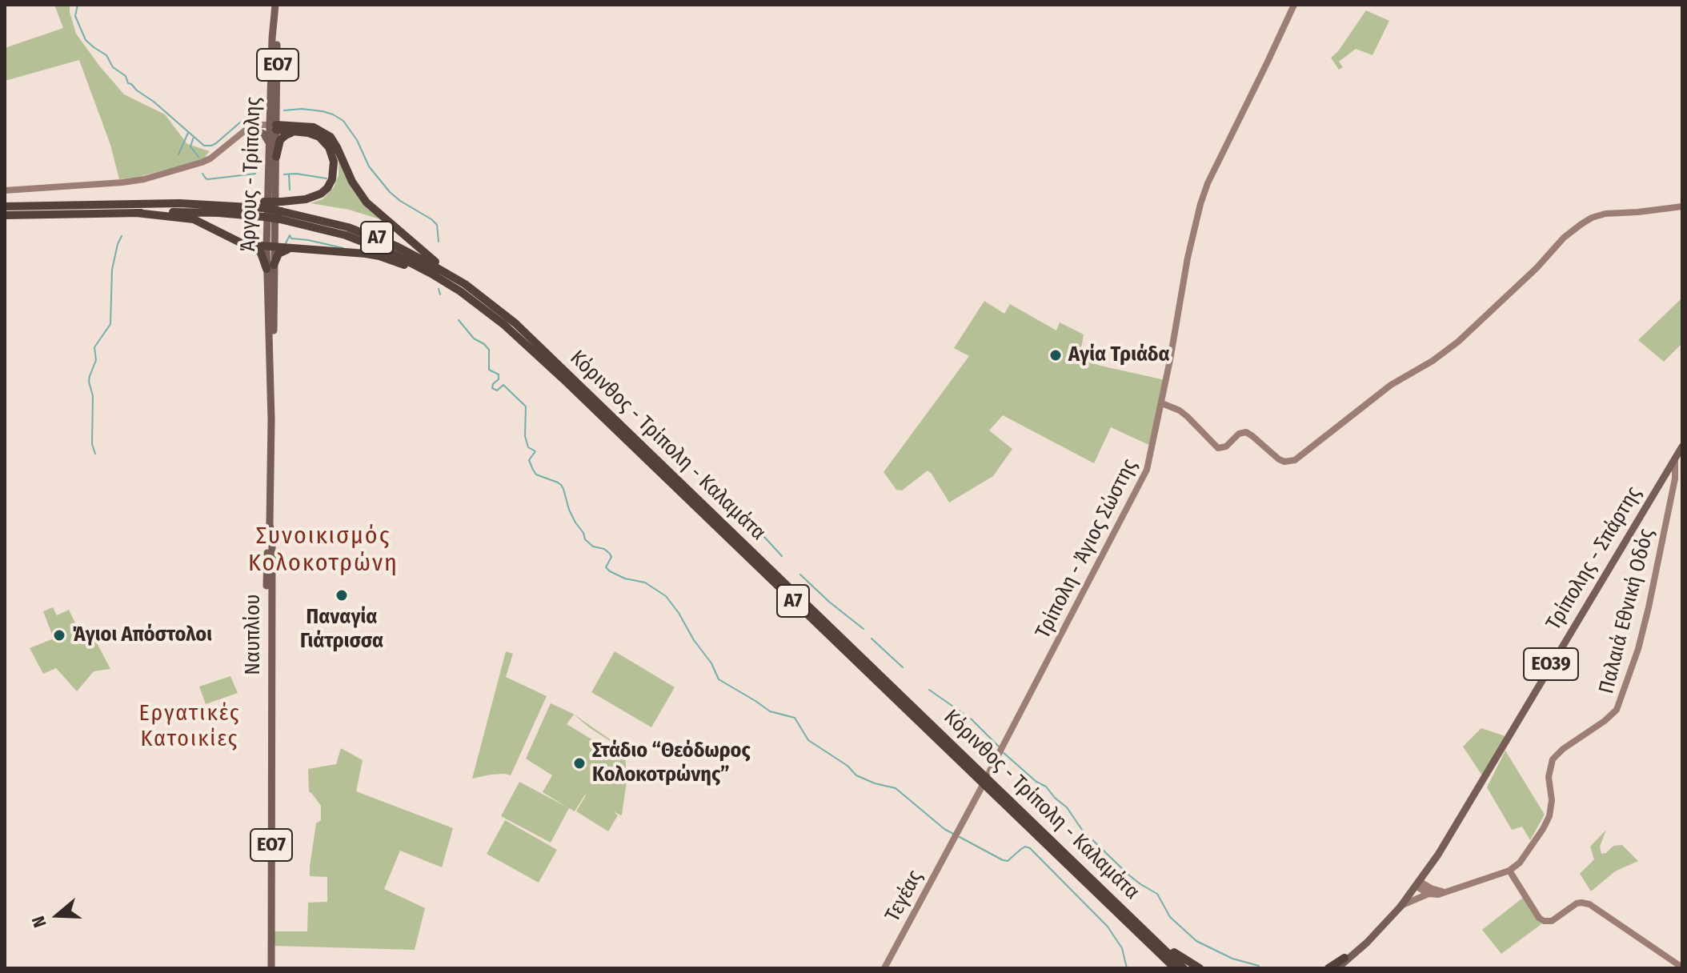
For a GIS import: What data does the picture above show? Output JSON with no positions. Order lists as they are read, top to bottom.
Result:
{
  "streets": {
    "highway": ["Α7", "Κόρινθος - Τρίπολη - Καλαμάτα"],
    "main road": [
      "ΕΟ7",
      "Άργους - Τρίπολης",
      "Τρίπολη - Άγιος Σώστης",
      "Τρίπολης - Σπάρτης",
      "Παλαιά Εθνική Οδός",
      "Ναυπλίου",
      "ΕΟ39",
      "Τεγέας"
    ]
  },
  "crossings": [
    ["Άργους - Τρίπολης", "Ναυπλίου"],
    ["Τρίπολης - Σπάρτης", "Παλαιά Εθνική Οδός"]
  ],
  "districts": ["Συνοικισμός Κολοκοτρώνη", "Εργατικές Κατοικίες"],
  "places": [
    "Αγία Τριάδα",
    "Παναγία Γιάτρισσα",
    "Άγιοι Απόστολοι",
    "Στάδιο “Θεόδωρος Κολοκοτρώνης”"
  ],
  "north": "left"
}
